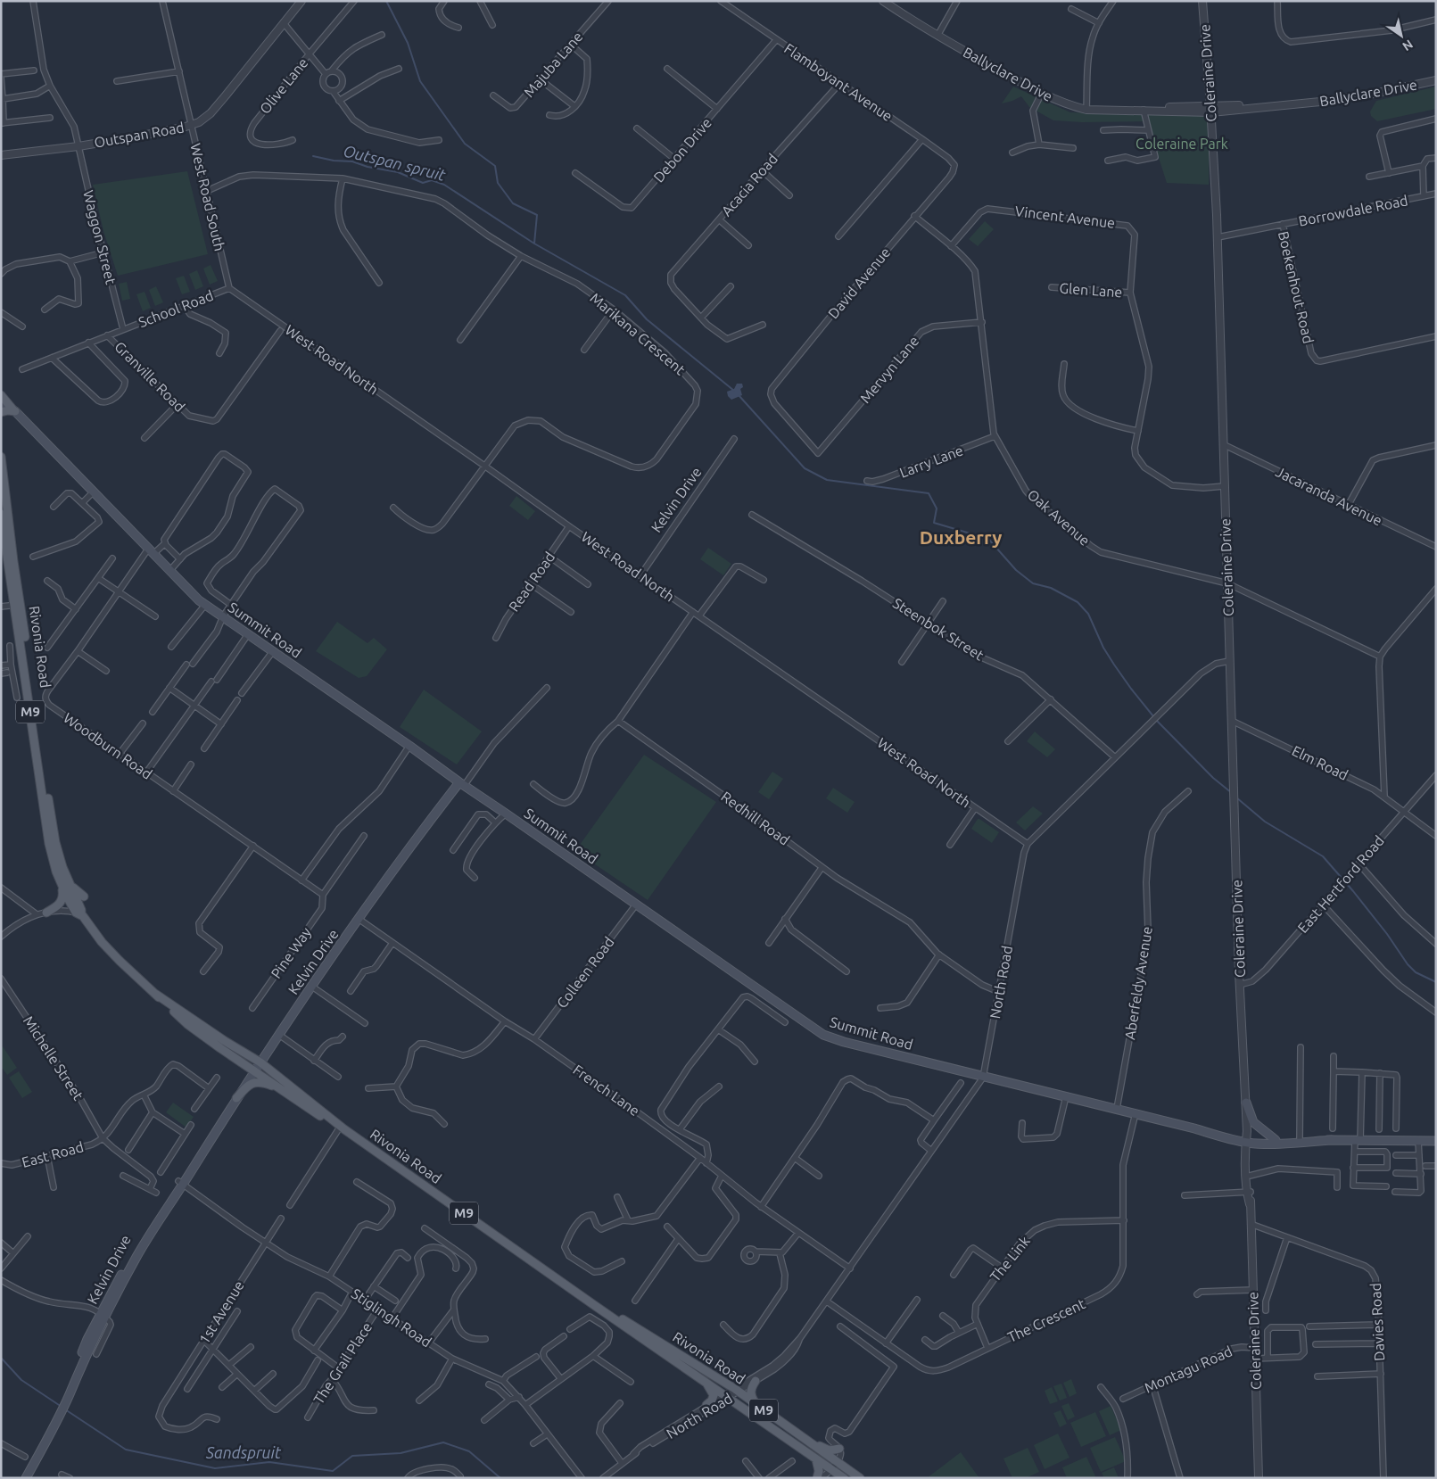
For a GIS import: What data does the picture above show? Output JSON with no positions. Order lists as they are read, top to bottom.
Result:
{
  "streets": {
    "main road": [
      "Kelvin Drive",
      "Summit Road",
      "Rivonia Road",
      "M9"
    ],
    "street": [
      "Majuba Lane",
      "Coleraine Drive",
      "Ballyclare Drive",
      "Flamboyant Avenue",
      "Olive Lane",
      "Outspan Road",
      "Debon Drive",
      "Acacia Road",
      "West Road South",
      "Borrowdale Road",
      "Vincent Avenue",
      "Waggon Street",
      "David Avenue",
      "Boekenhout Road",
      "Glen Lane",
      "School Road",
      "Marikana Crescent",
      "West Road North",
      "Mervyn Lane",
      "Granville Road",
      "Larry Lane",
      "Jacaranda Avenue",
      "Oak Avenue",
      "Read Road",
      "Steenbok Street",
      "Woodburn Road",
      "Elm Road",
      "Redhill Road",
      "East Hertford Road",
      "Pine Way",
      "Colleen Road",
      "North Road",
      "Aberfeldy Avenue",
      "Michelle Street",
      "French Lane",
      "East Road",
      "The Link",
      "1st Avenue",
      "Stiglingh Road",
      "The Crescent",
      "Davies Road",
      "The Grail Place",
      "Montagu Road"
    ]
  },
  "crossings": [
    ["Coleraine Drive", "Ballyclare Drive"],
    ["Coleraine Drive", "Borrowdale Road"],
    ["Coleraine Drive", "Vincent Avenue"],
    ["Coleraine Drive", "Jacaranda Avenue"],
    ["Coleraine Drive", "Oak Avenue"],
    ["Coleraine Drive", "Summit Road"],
    ["Coleraine Drive", "Elm Road"],
    ["Coleraine Drive", "East Hertford Road"],
    ["Coleraine Drive", "North Road"],
    ["Coleraine Drive", "Davies Road"],
    ["Coleraine Drive", "Montagu Road"],
    ["Flamboyant Avenue", "Debon Drive"],
    ["Flamboyant Avenue", "Acacia Road"],
    ["Flamboyant Avenue", "David Avenue"],
    ["Outspan Road", "West Road South"],
    ["Outspan Road", "Waggon Street"],
    ["West Road South", "School Road"],
    ["West Road South", "Marikana Crescent"],
    ["West Road South", "West Road North"],
    ["Borrowdale Road", "Boekenhout Road"],
    ["Vincent Avenue", "Glen Lane"],
    ["Vincent Avenue", "Oak Avenue"],
    ["Waggon Street", "School Road"],
    ["David Avenue", "Mervyn Lane"],
    ["David Avenue", "Oak Avenue"],
    ["School Road", "West Road North"],
    ["School Road", "Granville Road"],
    ["Marikana Crescent", "West Road North"],
    ["West Road North", "Kelvin Drive"],
    ["West Road North", "Read Road"],
    ["West Road North", "North Road"],
    ["Mervyn Lane", "Oak Avenue"],
    ["Larry Lane", "Oak Avenue"],
    ["Kelvin Drive", "Summit Road"],
    ["Kelvin Drive", "Rivonia Road"],
    ["Kelvin Drive", "French Lane"],
    ["Kelvin Drive", "Stiglingh Road"],
    ["Steenbok Street", "North Road"],
    ["Summit Road", "Woodburn Road"],
    ["Summit Road", "Colleen Road"],
    ["Summit Road", "North Road"],
    ["Summit Road", "Aberfeldy Avenue"],
    ["Summit Road", "The Crescent"],
    ["Rivonia Road", "North Road"],
    ["Woodburn Road", "Pine Way"],
    ["Elm Road", "East Hertford Road"],
    ["Redhill Road", "North Road"],
    ["Colleen Road", "French Lane"],
    ["North Road", "French Lane"],
    ["North Road", "The Crescent"],
    ["Michelle Street", "East Road"],
    ["The Link", "The Crescent"],
    ["1st Avenue", "Stiglingh Road"],
    ["Stiglingh Road", "The Grail Place"]
  ],
  "districts": ["Duxberry"],
  "water": ["Outspan spruit", "Sandspruit"],
  "parks": ["Coleraine Park"],
  "north": "bottom right"
}
